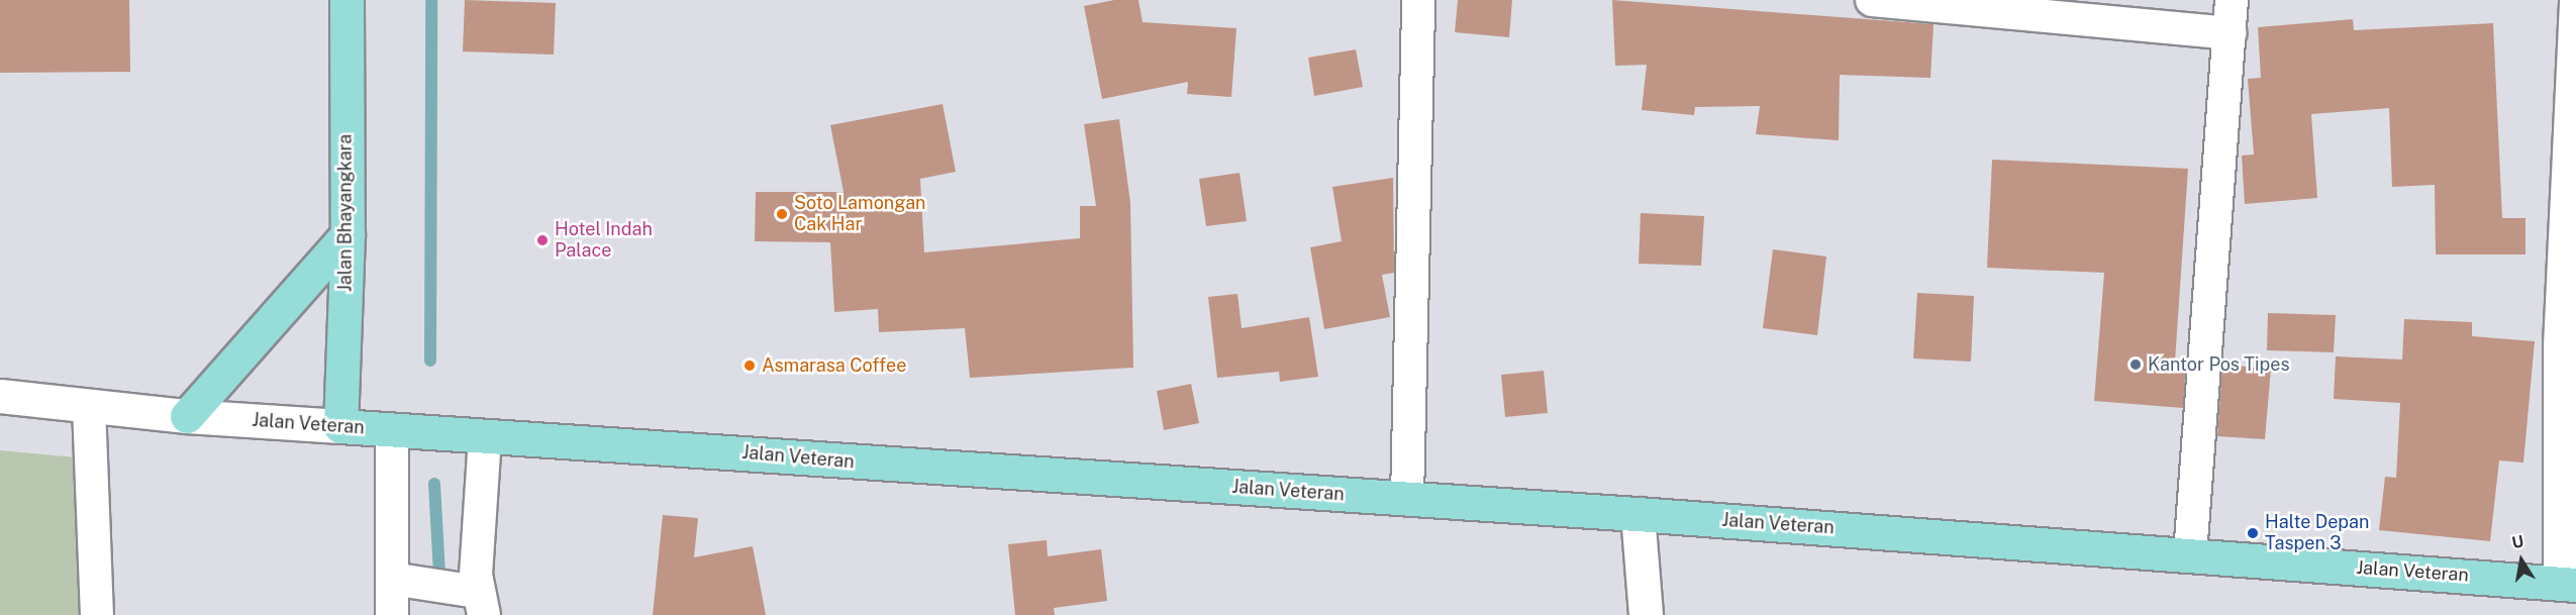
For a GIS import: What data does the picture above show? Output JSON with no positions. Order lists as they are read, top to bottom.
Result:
{
  "streets": {
    "main road": ["Jalan Bhayangkara", "Jalan Veteran"]
  },
  "crossings": [
    ["Jalan Bhayangkara", "Jalan Veteran"]
  ],
  "places": [
    "Soto Lamongan Cak Har",
    "Hotel Indah Palace",
    "Kantor Pos Tipes",
    "Asmarasa Coffee",
    "Halte Depan Taspen 3"
  ],
  "north": "top"
}
